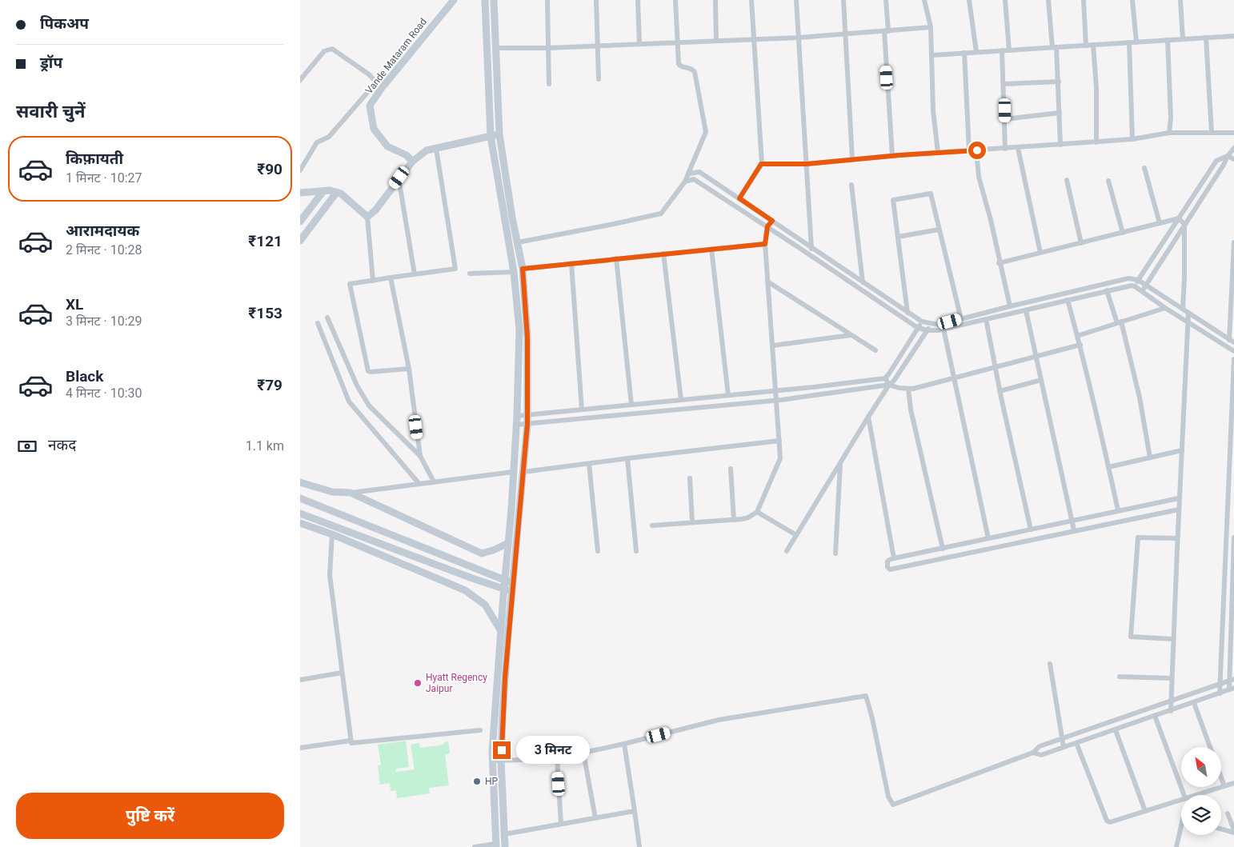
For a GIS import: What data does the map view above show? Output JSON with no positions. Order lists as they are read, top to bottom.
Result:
{
  "streets": {
    "main road": ["Vande Mataram Road"]
  },
  "places": ["Hyatt Regency Jaipur", "HP"],
  "north": "top left",
  "page": {
    "banner": ["पिकअप", "ड्रॉप"],
    "heading": "सवारी चुनें",
    "list": [
      {
        "name": "किफ़ायती",
        "note": "1 मिनट · 10:27",
        "value": "₹90"
      },
      {
        "name": "आरामदायक",
        "note": "2 मिनट · 10:28",
        "value": "₹121"
      },
      {
        "name": "XL",
        "note": "3 मिनट · 10:29",
        "value": "₹153"
      },
      {
        "name": "Black",
        "note": "4 मिनट · 10:30",
        "value": "₹79"
      }
    ],
    "pay": ["नकद", "1.1 km"],
    "bubble": "3 मिनट",
    "buttons": "पुष्टि करें"
  }
}
